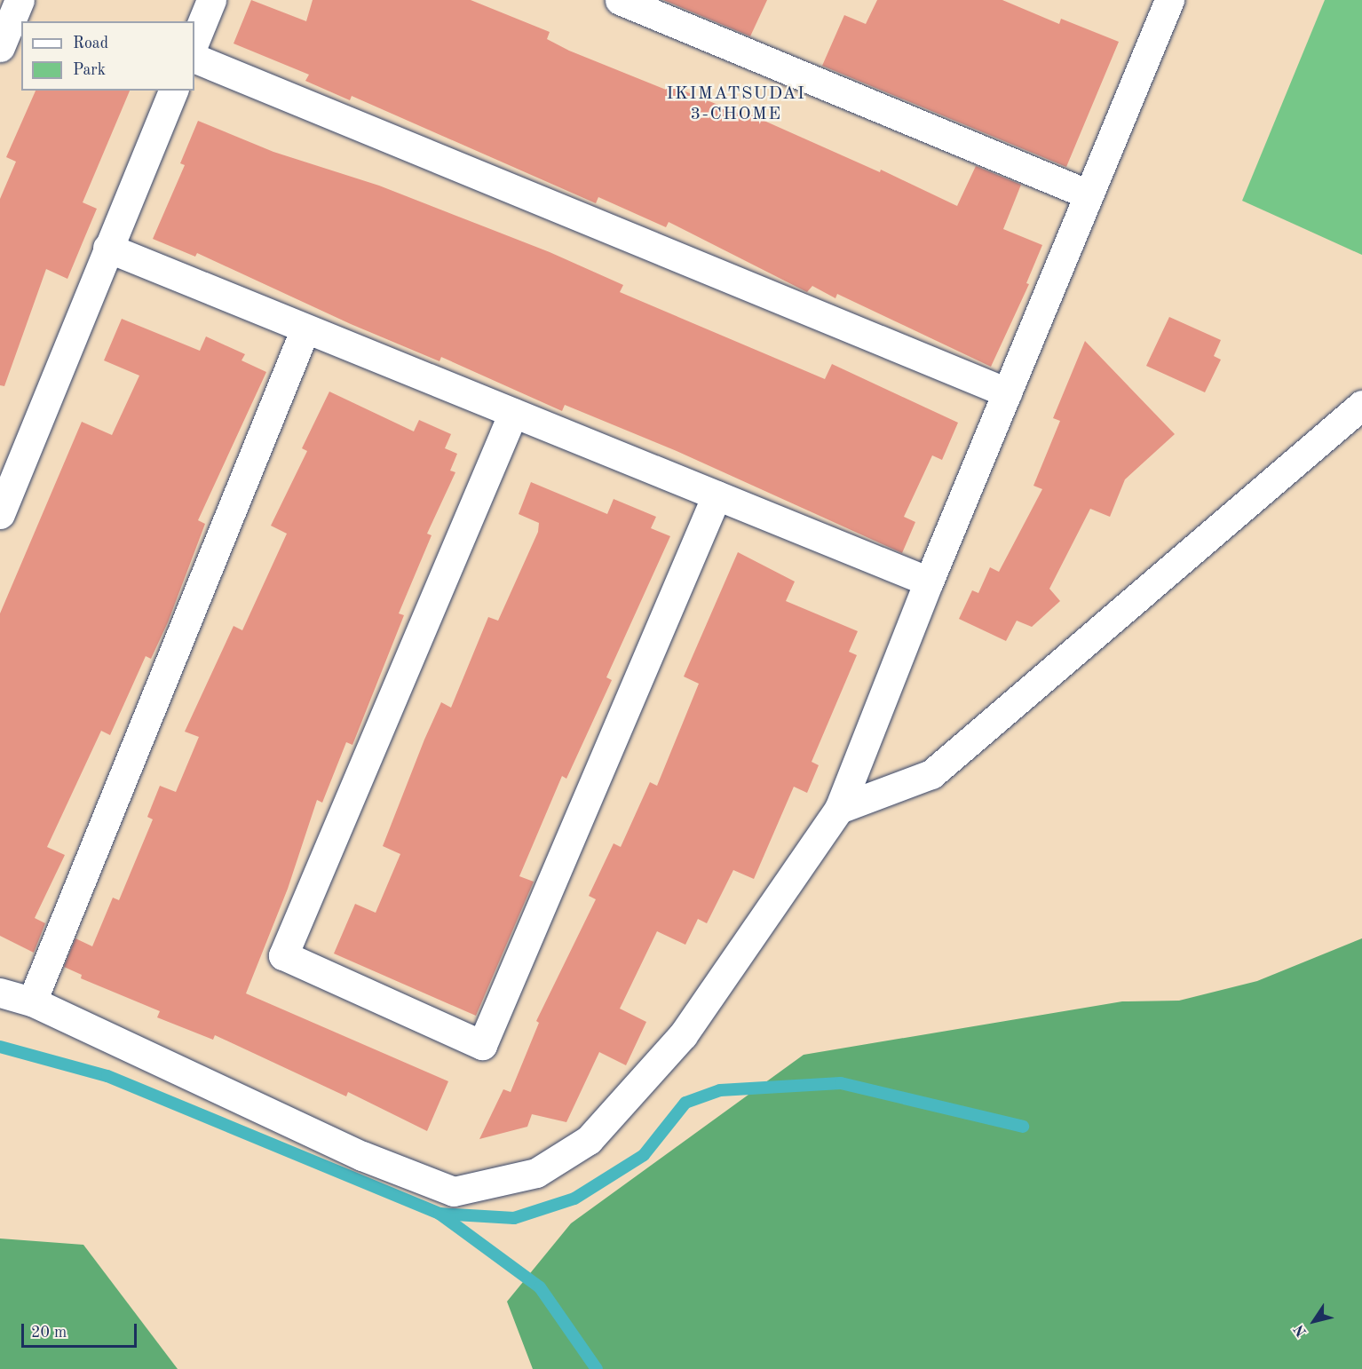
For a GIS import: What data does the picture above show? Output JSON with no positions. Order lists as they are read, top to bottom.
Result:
{
  "districts": ["IKIMATSUDAI 3-CHOME"],
  "legend": ["Road", "Park"],
  "scale_bar": "20 m",
  "north": "bottom left"
}
